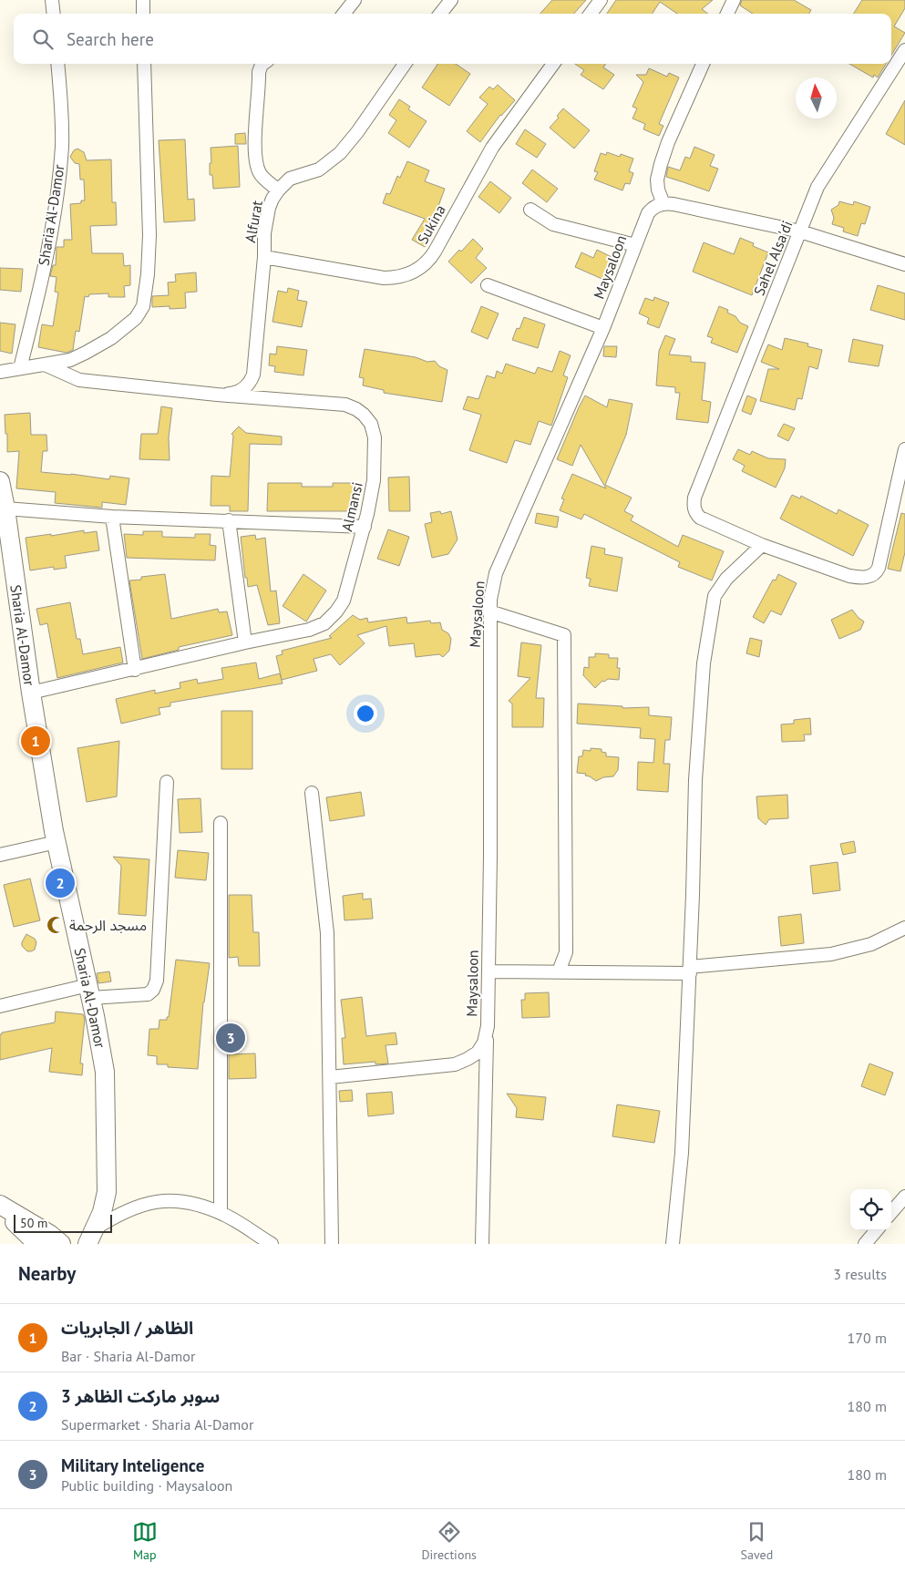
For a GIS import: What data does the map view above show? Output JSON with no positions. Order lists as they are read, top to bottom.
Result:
{
  "streets": {
    "street": [
      "Sharia Al-Damor",
      "Alfurat",
      "Sukina",
      "Sahel Alsa'di",
      "Maysaloon",
      "Almansi"
    ]
  },
  "crossings": [
    ["Sharia Al-Damor", "Almansi"],
    ["Alfurat", "Sukina"],
    ["Alfurat", "Almansi"]
  ],
  "places": {
    "mosque": ["مسجد الرحمة"]
  },
  "scale_bar": "50 m",
  "north": "top",
  "page": {
    "search": "Search here",
    "pins": ["1", "2", "3"],
    "scale": "50 m",
    "heading": ["Nearby", "3 results"],
    "list": [
      {
        "mark": "1",
        "name": "الظاهر / الجابريات",
        "note": "Bar · Sharia Al-Damor",
        "value": "170 m"
      },
      {
        "mark": "2",
        "name": "سوبر ماركت الظاهر 3",
        "note": "Supermarket · Sharia Al-Damor",
        "value": "180 m"
      },
      {
        "mark": "3",
        "name": "Military Inteligence",
        "note": "Public building · Maysaloon",
        "value": "180 m"
      }
    ],
    "nav": ["Map", "Directions", "Saved"]
  }
}
